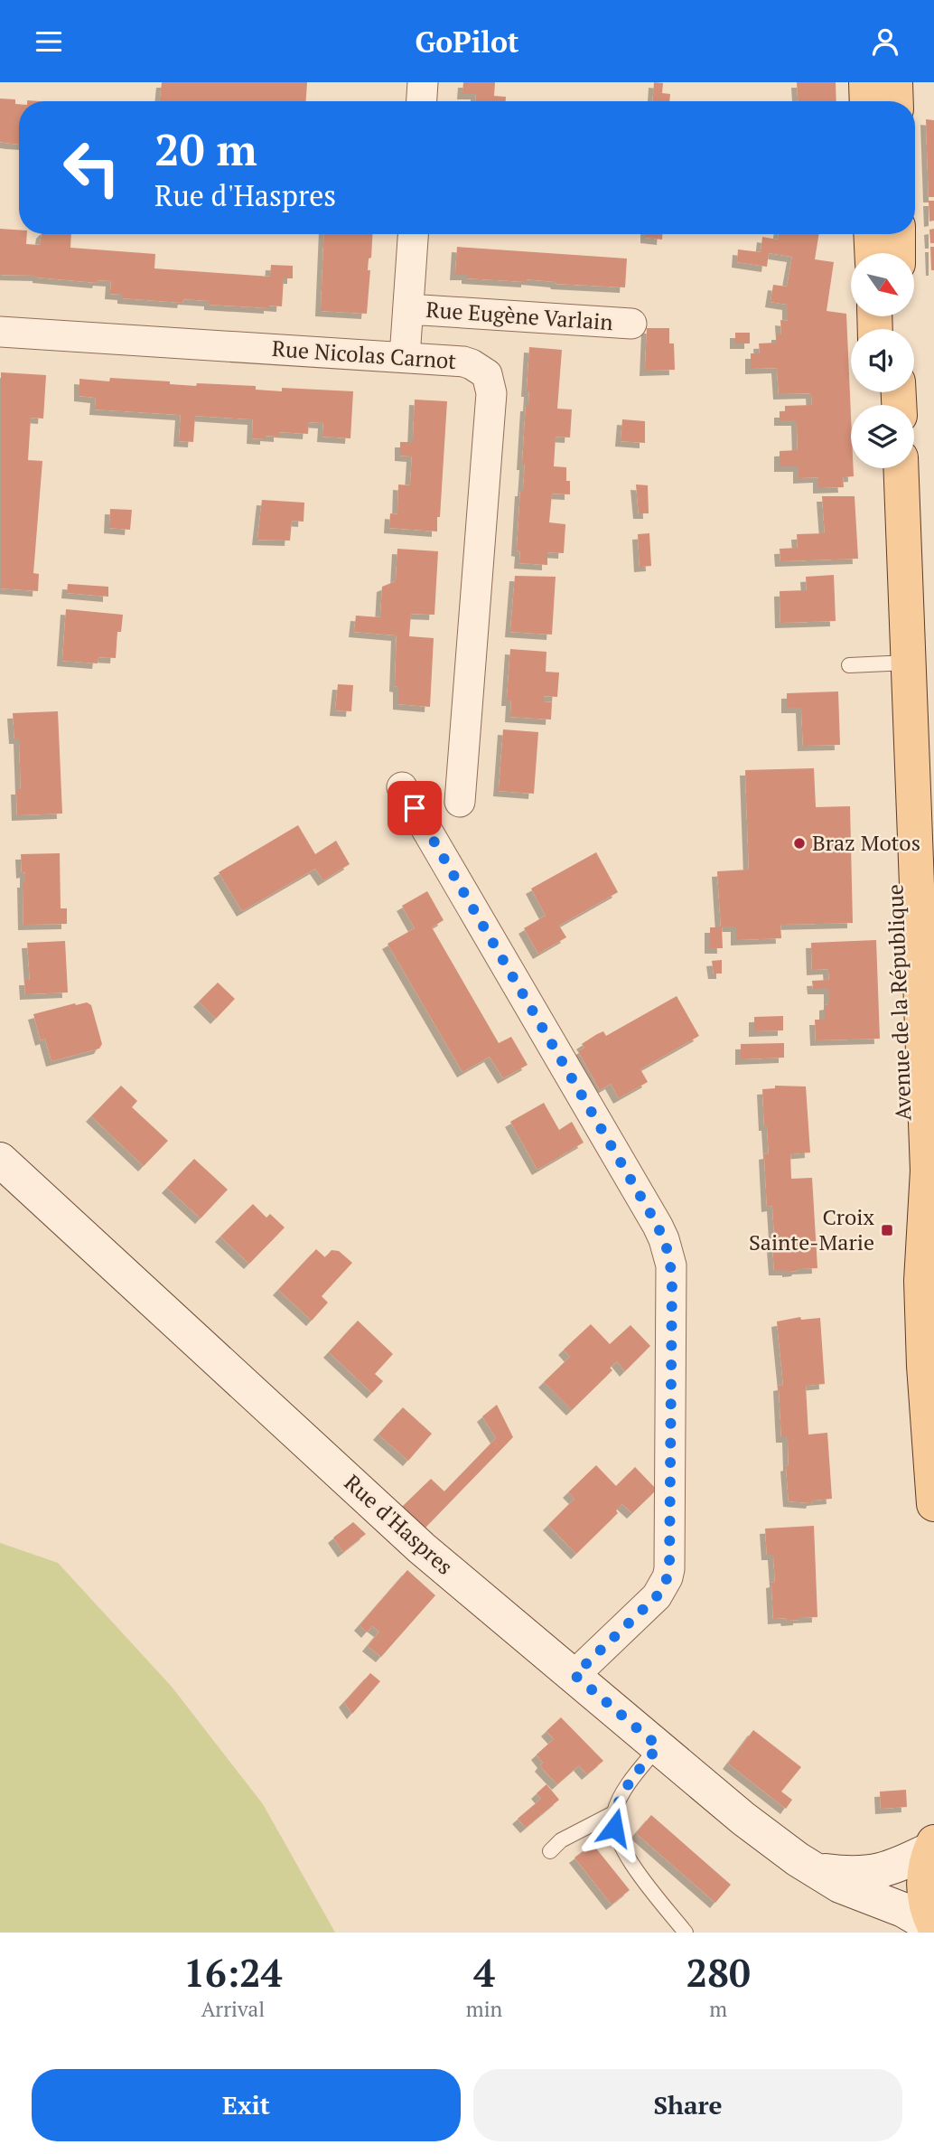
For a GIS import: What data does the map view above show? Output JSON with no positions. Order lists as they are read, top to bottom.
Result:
{
  "streets": {
    "main road": ["Avenue de la République", "Rue d'Haspres"],
    "street": ["Rue Eugène Varlain", "Rue Nicolas Carnot"]
  },
  "crossings": [
    ["Rue Eugène Varlain", "Rue Nicolas Carnot"]
  ],
  "places": {
    "other": ["Braz Motos"],
    "transit": ["Croix Sainte-Marie"]
  },
  "north": "bottom right",
  "page": {
    "header": "GoPilot",
    "turn": ["20 m", "Rue d'Haspres"],
    "eta": [
      "16:24",
      "Arrival",
      "4",
      "min",
      "280",
      "m"
    ],
    "buttons": ["Exit", "Share"]
  }
}
